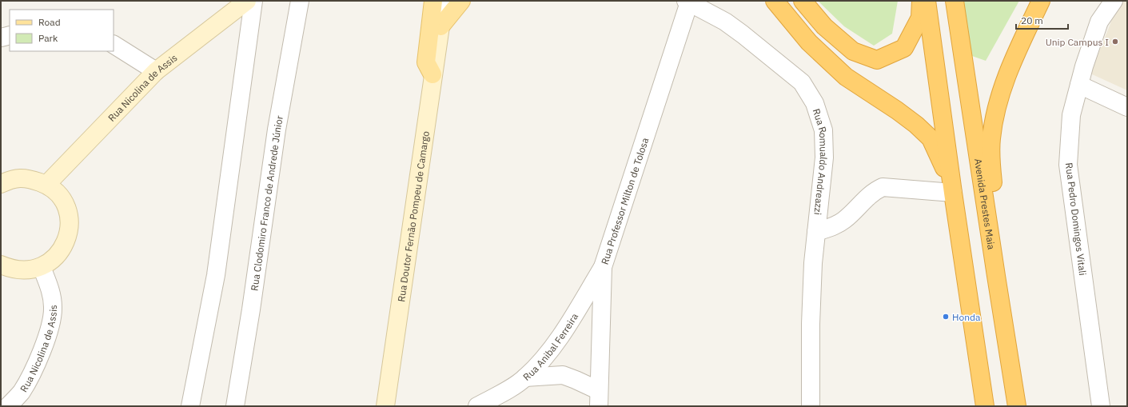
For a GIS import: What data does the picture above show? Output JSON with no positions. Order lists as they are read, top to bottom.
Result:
{
  "streets": {
    "highway": ["Avenida Prestes Maia"],
    "street": [
      "Rua Nicolina de Assis",
      "Rua Romualdo Andreazzi",
      "Rua Professor Milton de Tolosa",
      "Rua Clodomiro Franco de Andrede Júnior",
      "Rua Doutor Fernão Pompeu de Camargo",
      "Rua Pedro Domingos Vitali",
      "Rua Anibal Ferreira"
    ]
  },
  "crossings": [
    ["Rua Romualdo Andreazzi", "Rua Professor Milton de Tolosa"],
    ["Rua Professor Milton de Tolosa", "Rua Anibal Ferreira"]
  ],
  "places": ["Unip Campus I", "Honda"],
  "legend": ["Road", "Park"],
  "scale_bar": "20 m"
}
